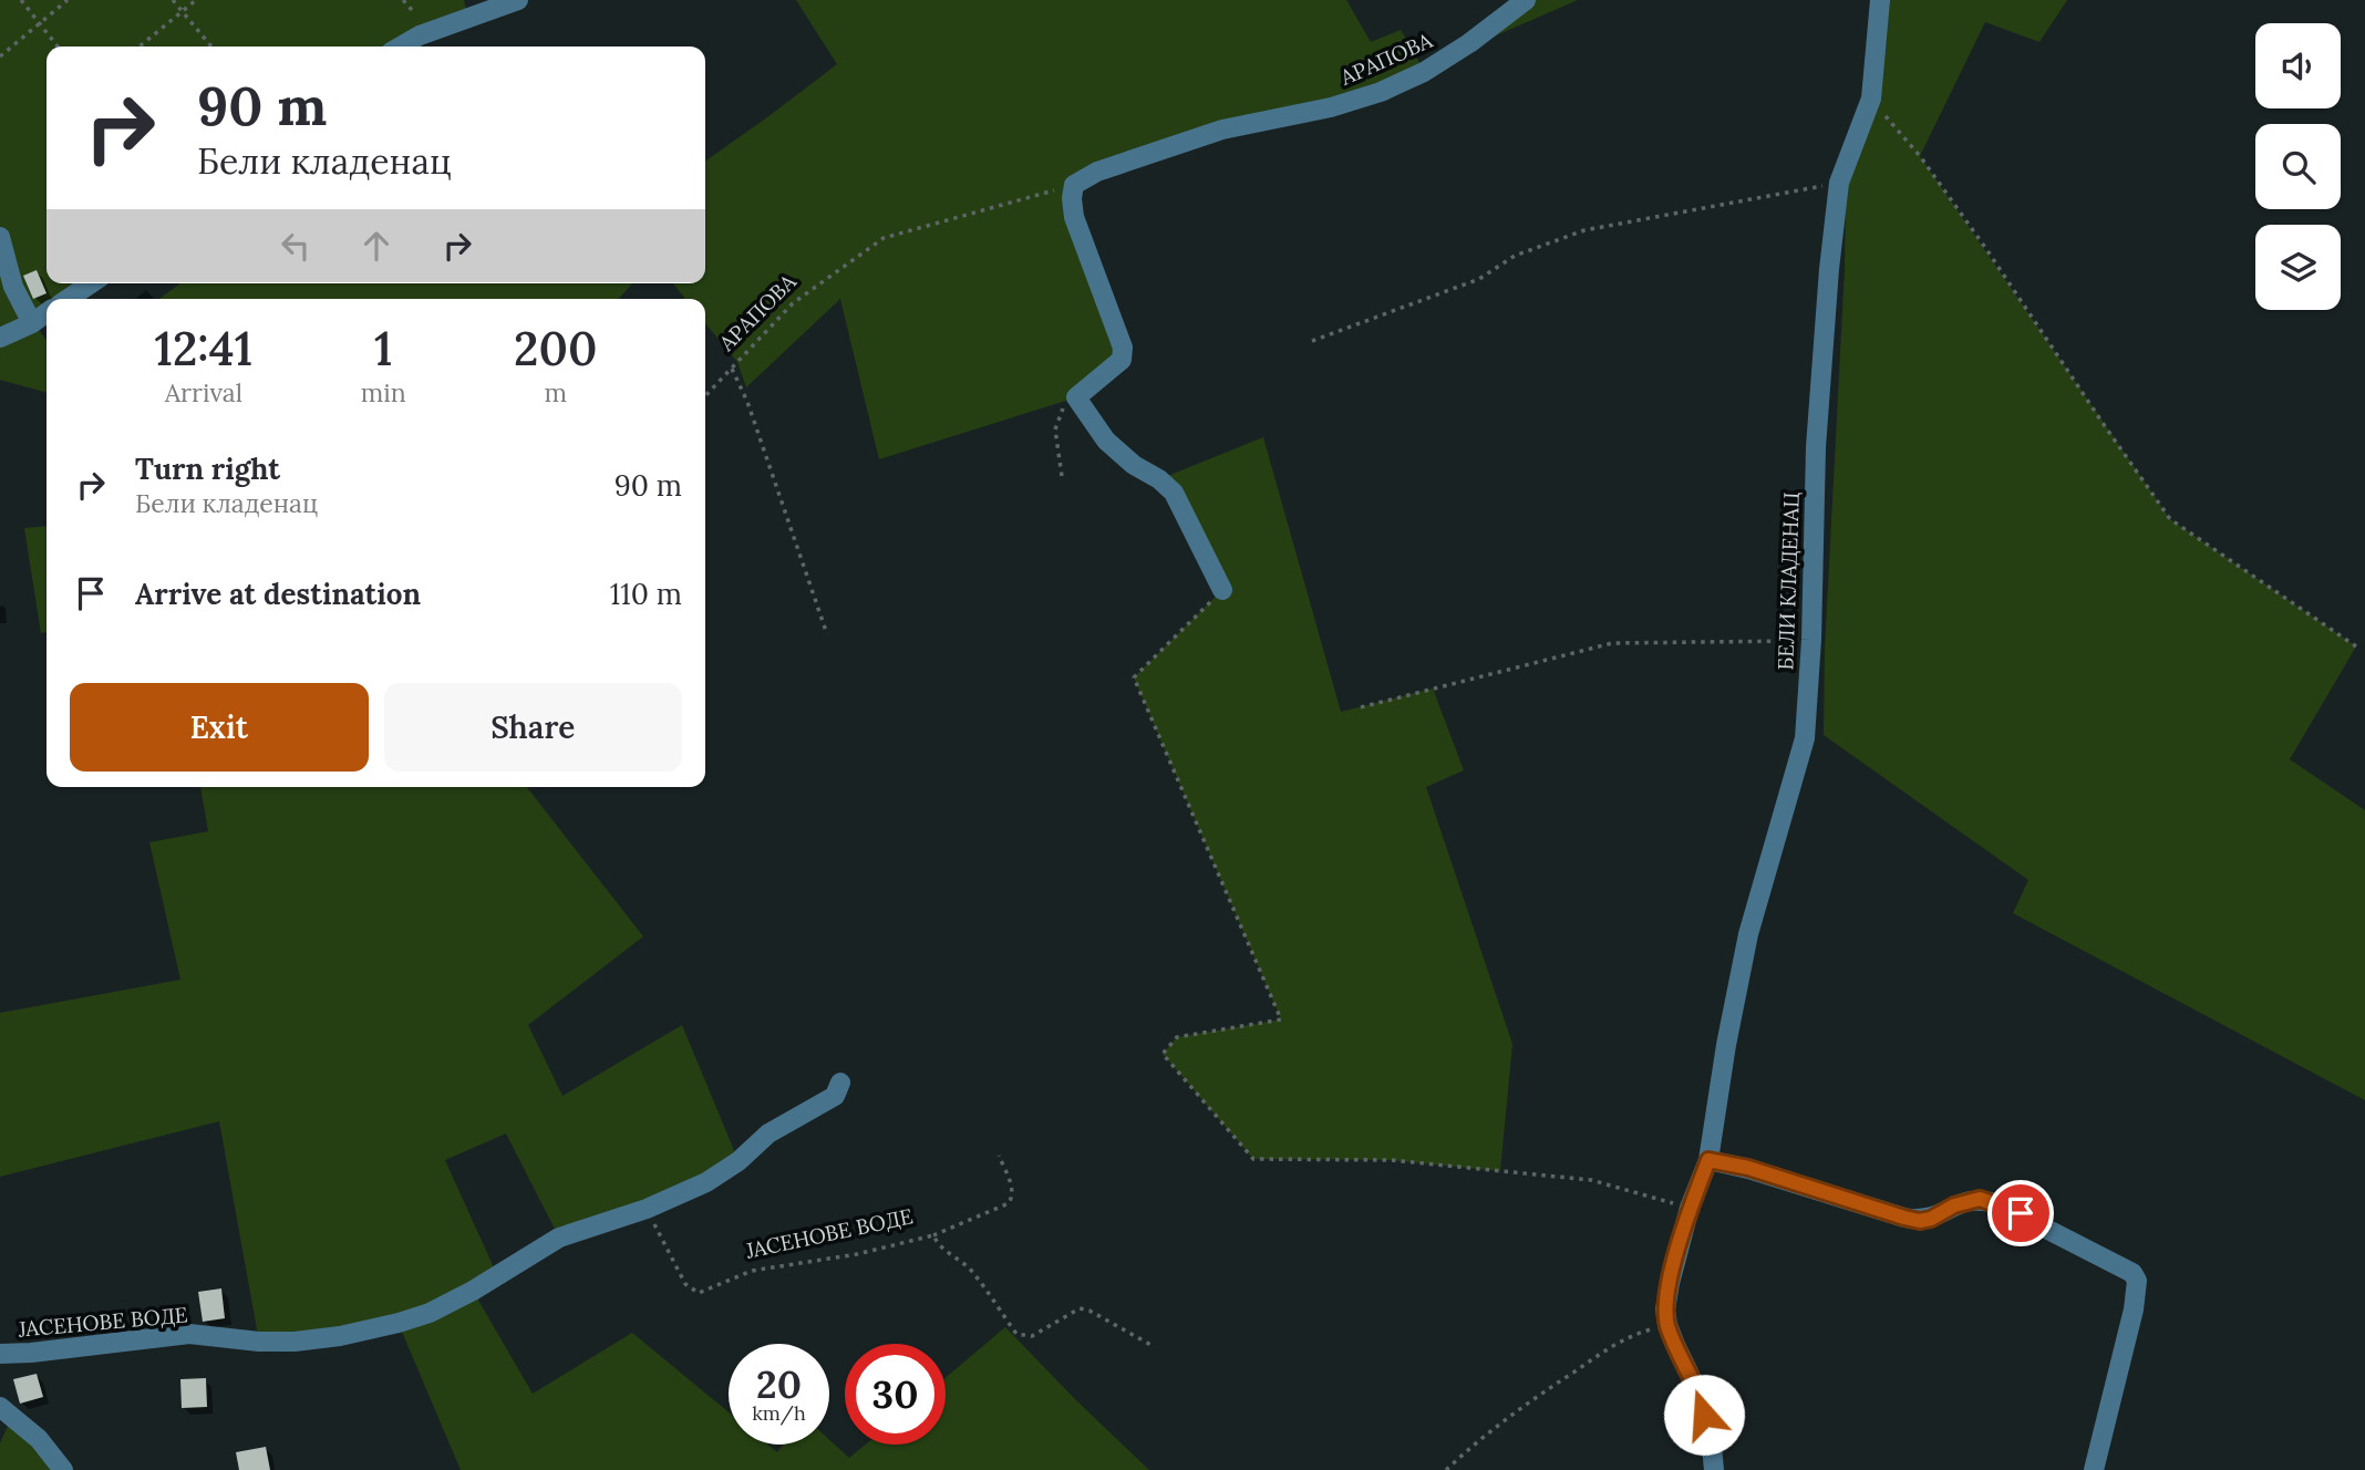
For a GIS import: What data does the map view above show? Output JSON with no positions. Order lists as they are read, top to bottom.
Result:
{
  "streets": {
    "street": ["АРАПОВА", "БЕЛИ КЛАДЕНАЦ", "ЈАСЕНОВЕ ВОДЕ"]
  },
  "page": {
    "turn": ["90 m", "Бели кладенац"],
    "eta": [
      "12:41",
      "Arrival",
      "1",
      "min",
      "200",
      "m"
    ],
    "list": [
      {
        "name": "Turn right",
        "note": "Бели кладенац",
        "value": "90 m"
      },
      {
        "name": "Arrive at destination",
        "value": "110 m"
      }
    ],
    "buttons": ["Exit", "Share"],
    "speed": "20 km/h",
    "limit": "30"
  }
}
